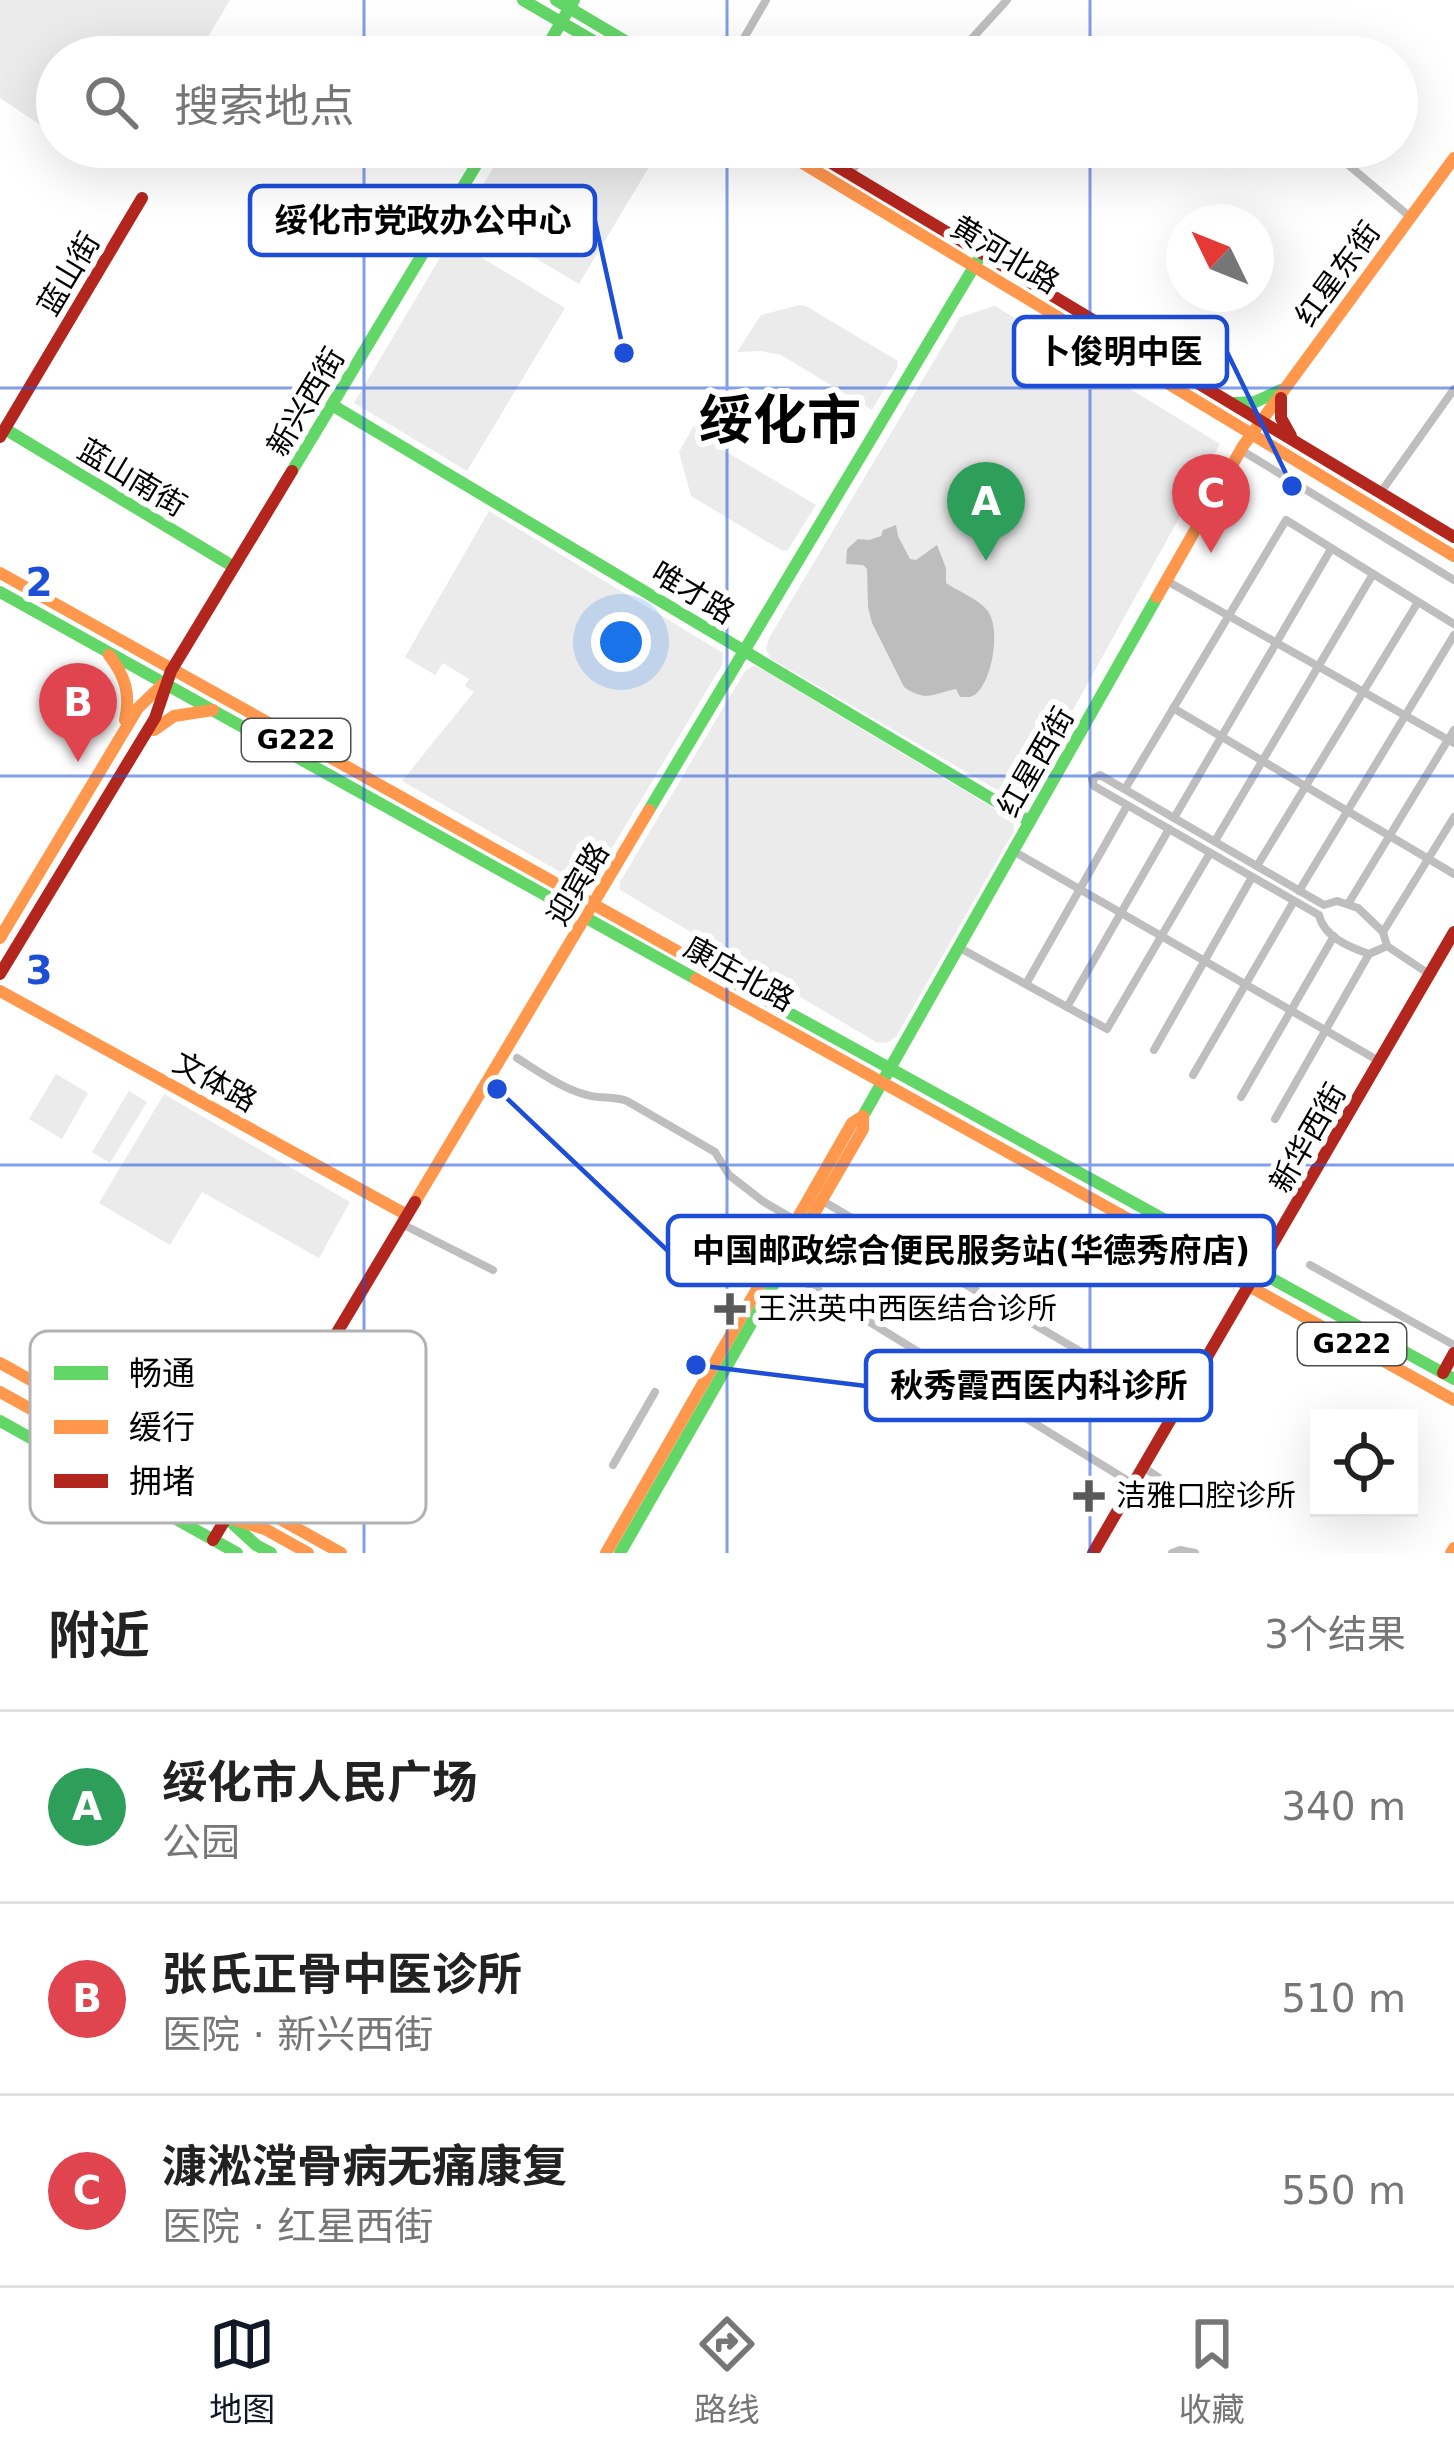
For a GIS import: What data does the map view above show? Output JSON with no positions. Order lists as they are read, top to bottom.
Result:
{
  "streets": {
    "main road": [
      "黄河北路",
      "蓝山街",
      "红星东街",
      "新兴西街",
      "蓝山南街",
      "唯才路",
      "G222",
      "红星西街",
      "迎宾路",
      "康庄北路",
      "文体路",
      "新华西街"
    ]
  },
  "crossings": [
    ["黄河北路", "红星东街"],
    ["黄河北路", "红星西街"],
    ["黄河北路", "迎宾路"],
    ["蓝山街", "蓝山南街"],
    ["红星东街", "红星西街"],
    ["新兴西街", "蓝山南街"],
    ["新兴西街", "唯才路"],
    ["新兴西街", "康庄北路"],
    ["唯才路", "红星西街"],
    ["唯才路", "迎宾路"],
    ["红星西街", "康庄北路"],
    ["迎宾路", "康庄北路"],
    ["迎宾路", "文体路"],
    ["康庄北路", "新华西街"]
  ],
  "districts": ["绥化市"],
  "places": {
    "other": [
      "绥化市党政办公中心",
      "卜俊明中医",
      "中国邮政综合便民服务站(华德秀府店)",
      "秋秀霞西医内科诊所"
    ],
    "health": ["王洪英中西医结合诊所", "洁雅口腔诊所"]
  },
  "legend": ["畅通", "缓行", "拥堵"],
  "north": "top left",
  "page": {
    "search": "搜索地点",
    "pins": ["C", "A", "B"],
    "heading": ["附近", "3个结果"],
    "list": [
      {
        "mark": "A",
        "name": "绥化市人民广场",
        "note": "公园",
        "value": "340 m"
      },
      {
        "mark": "B",
        "name": "张氏正骨中医诊所",
        "note": "医院 · 新兴西街",
        "value": "510 m"
      },
      {
        "mark": "C",
        "name": "漮淞漟骨病无痛康复",
        "note": "医院 · 红星西街",
        "value": "550 m"
      }
    ],
    "nav": ["地图", "路线", "收藏"]
  },
  "grid": {
    "rows": ["2", "3"]
  }
}
